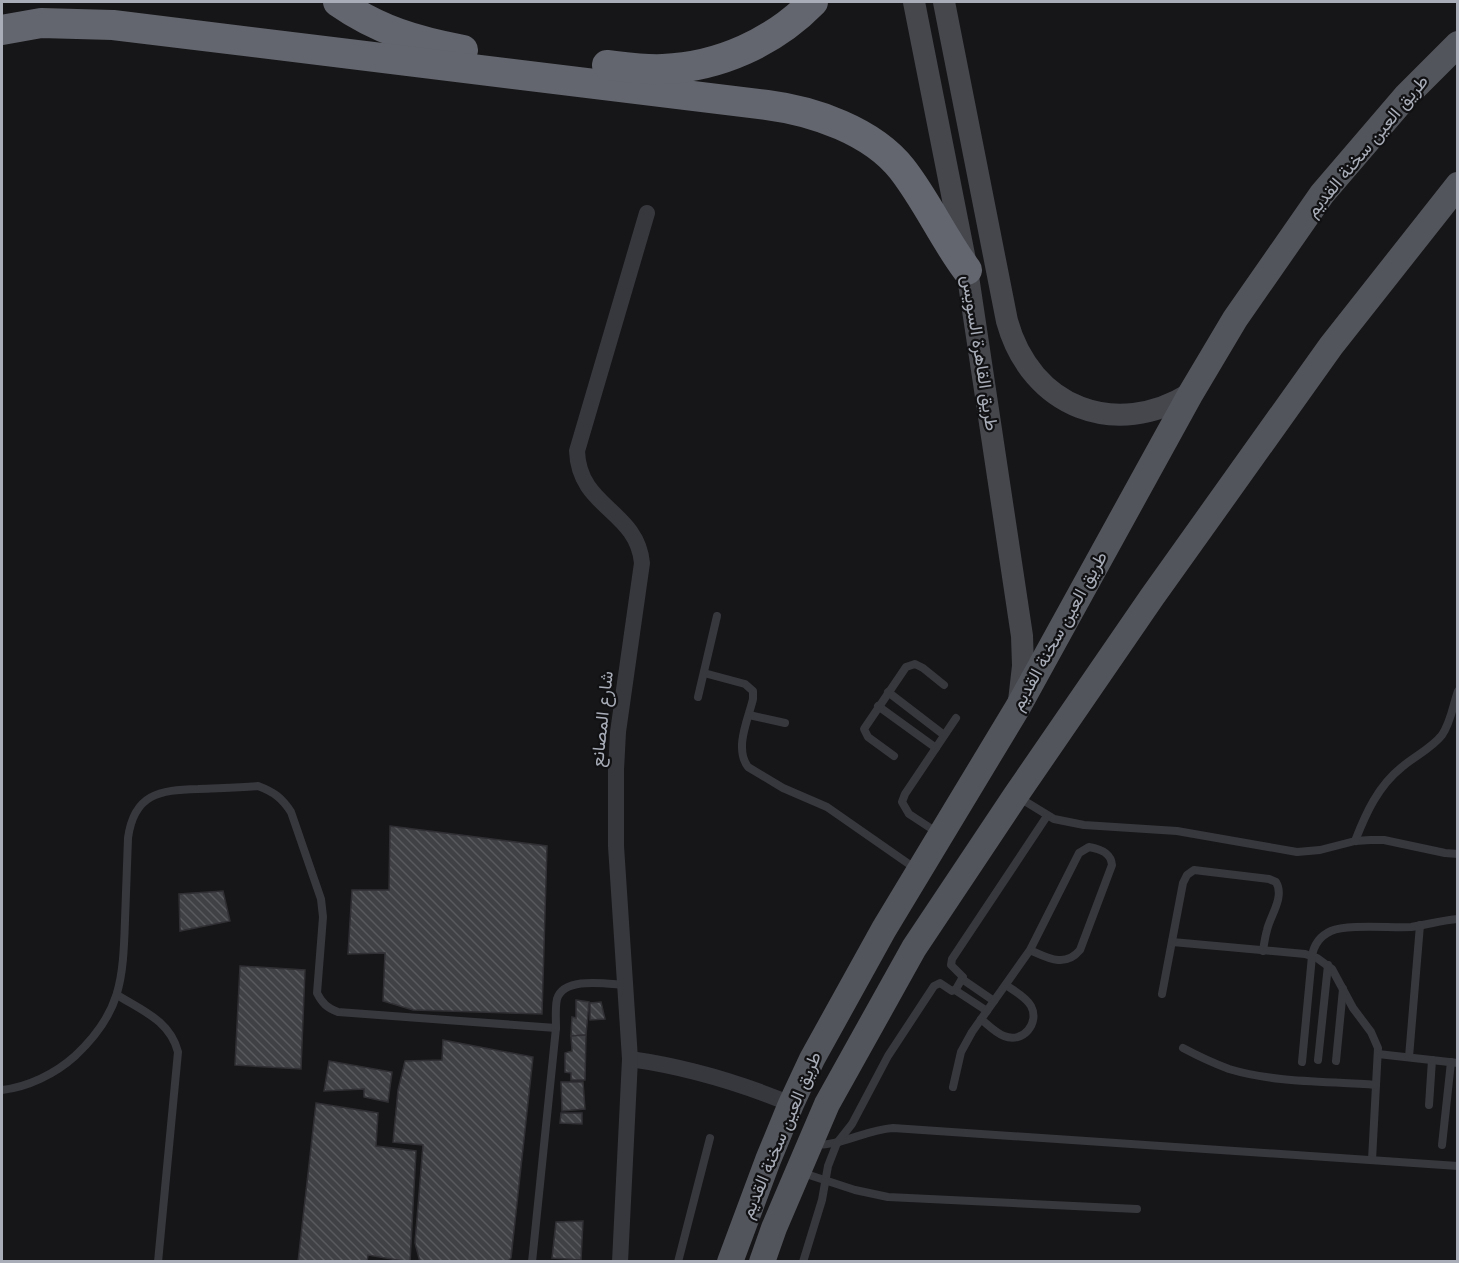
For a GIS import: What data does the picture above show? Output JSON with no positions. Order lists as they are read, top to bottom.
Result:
{
  "streets": {
    "main road": ["طريق العين سخنة القديم", "طريق القاهرة السويس"],
    "street": ["شارع المصانع"]
  },
  "crossings": [
    ["طريق العين سخنة القديم", "طريق القاهرة السويس"]
  ]
}
